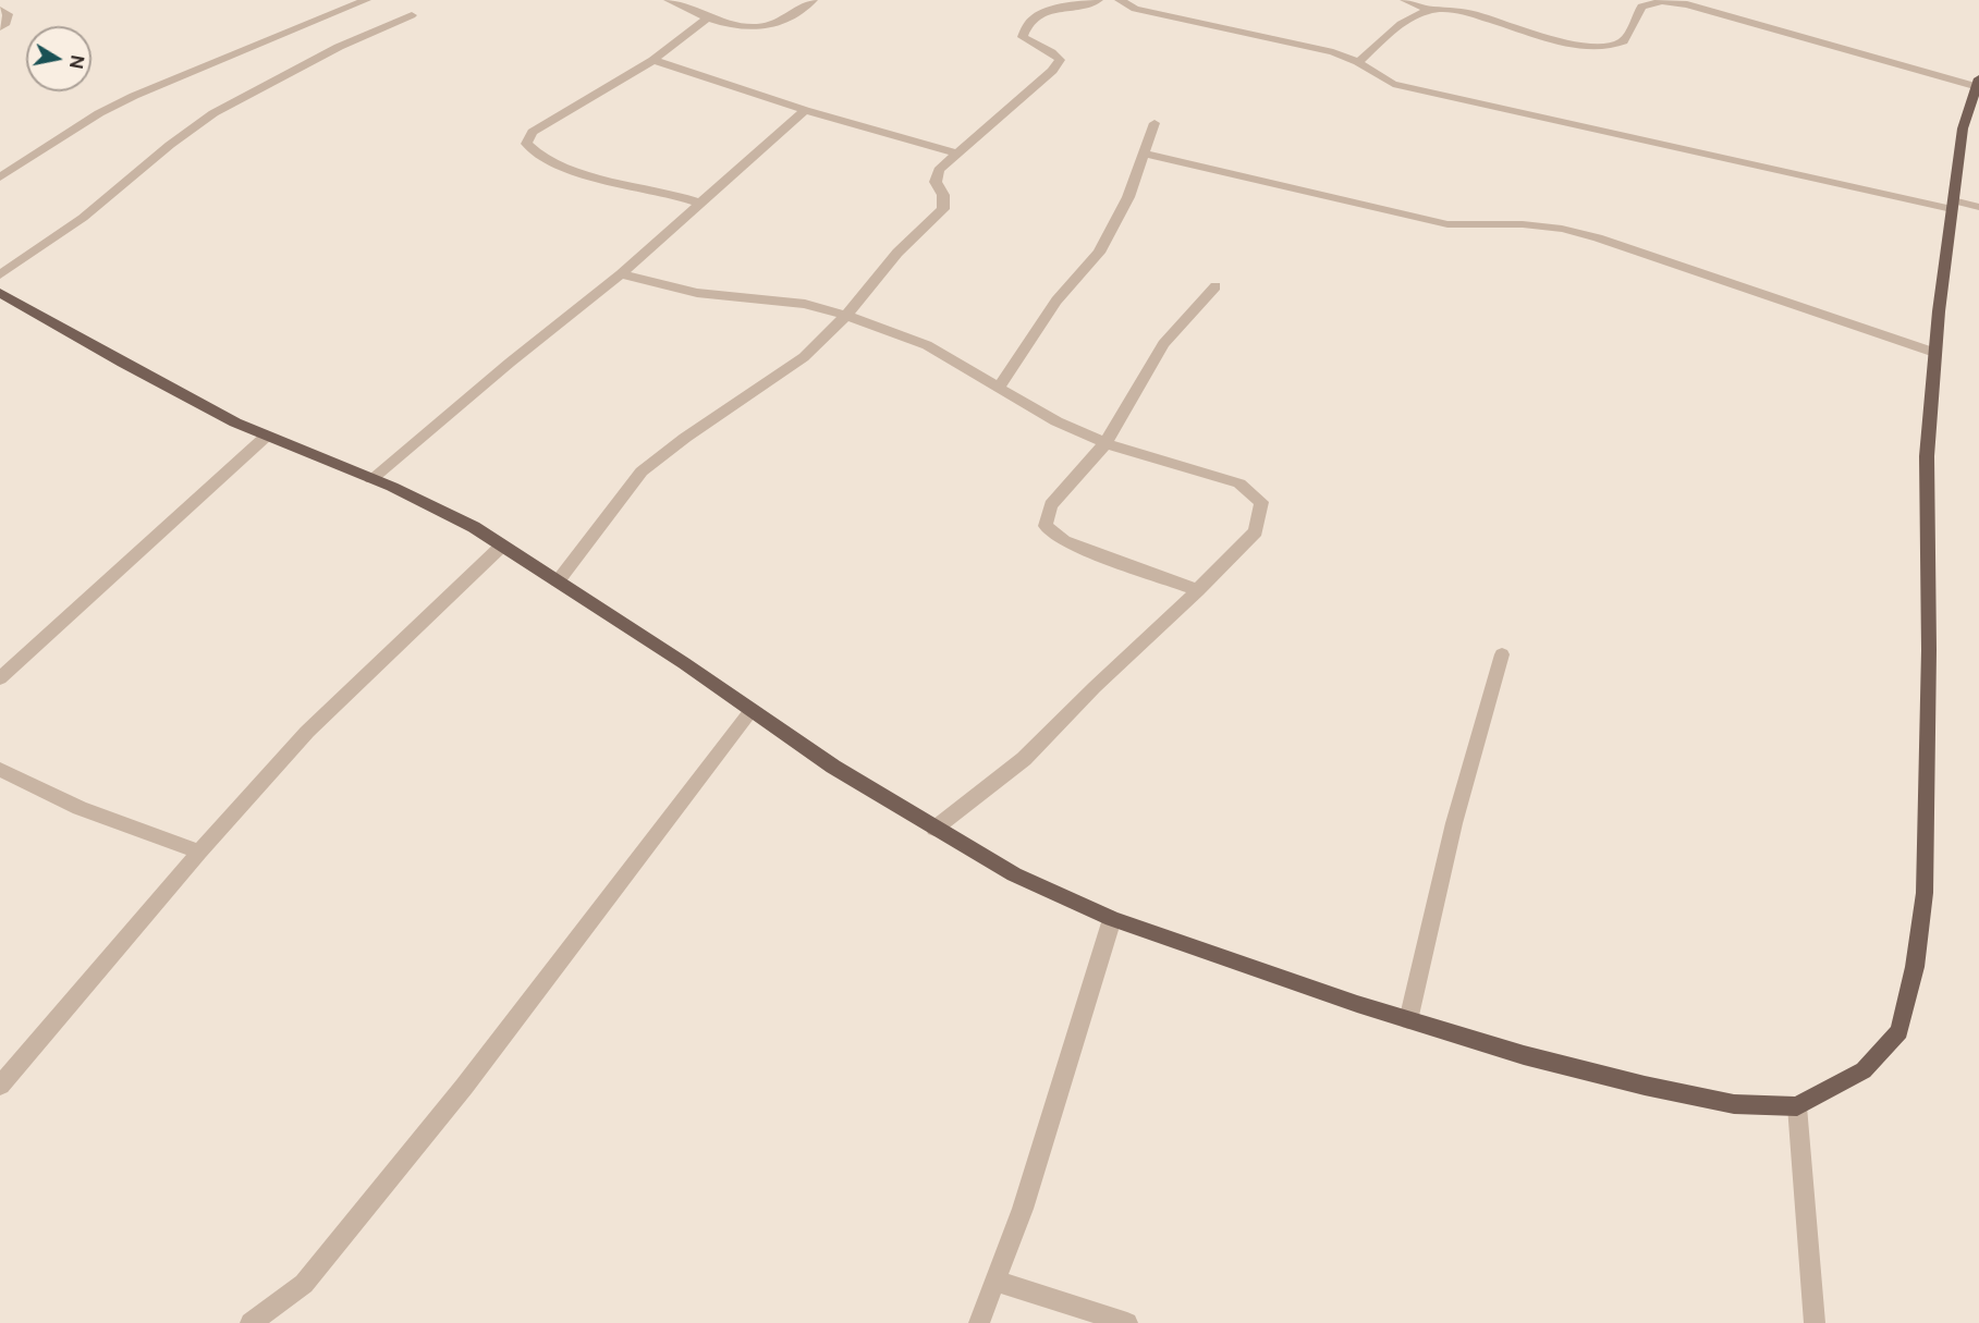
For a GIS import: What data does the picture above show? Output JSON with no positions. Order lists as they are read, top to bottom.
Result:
{
  "north": "right"
}
